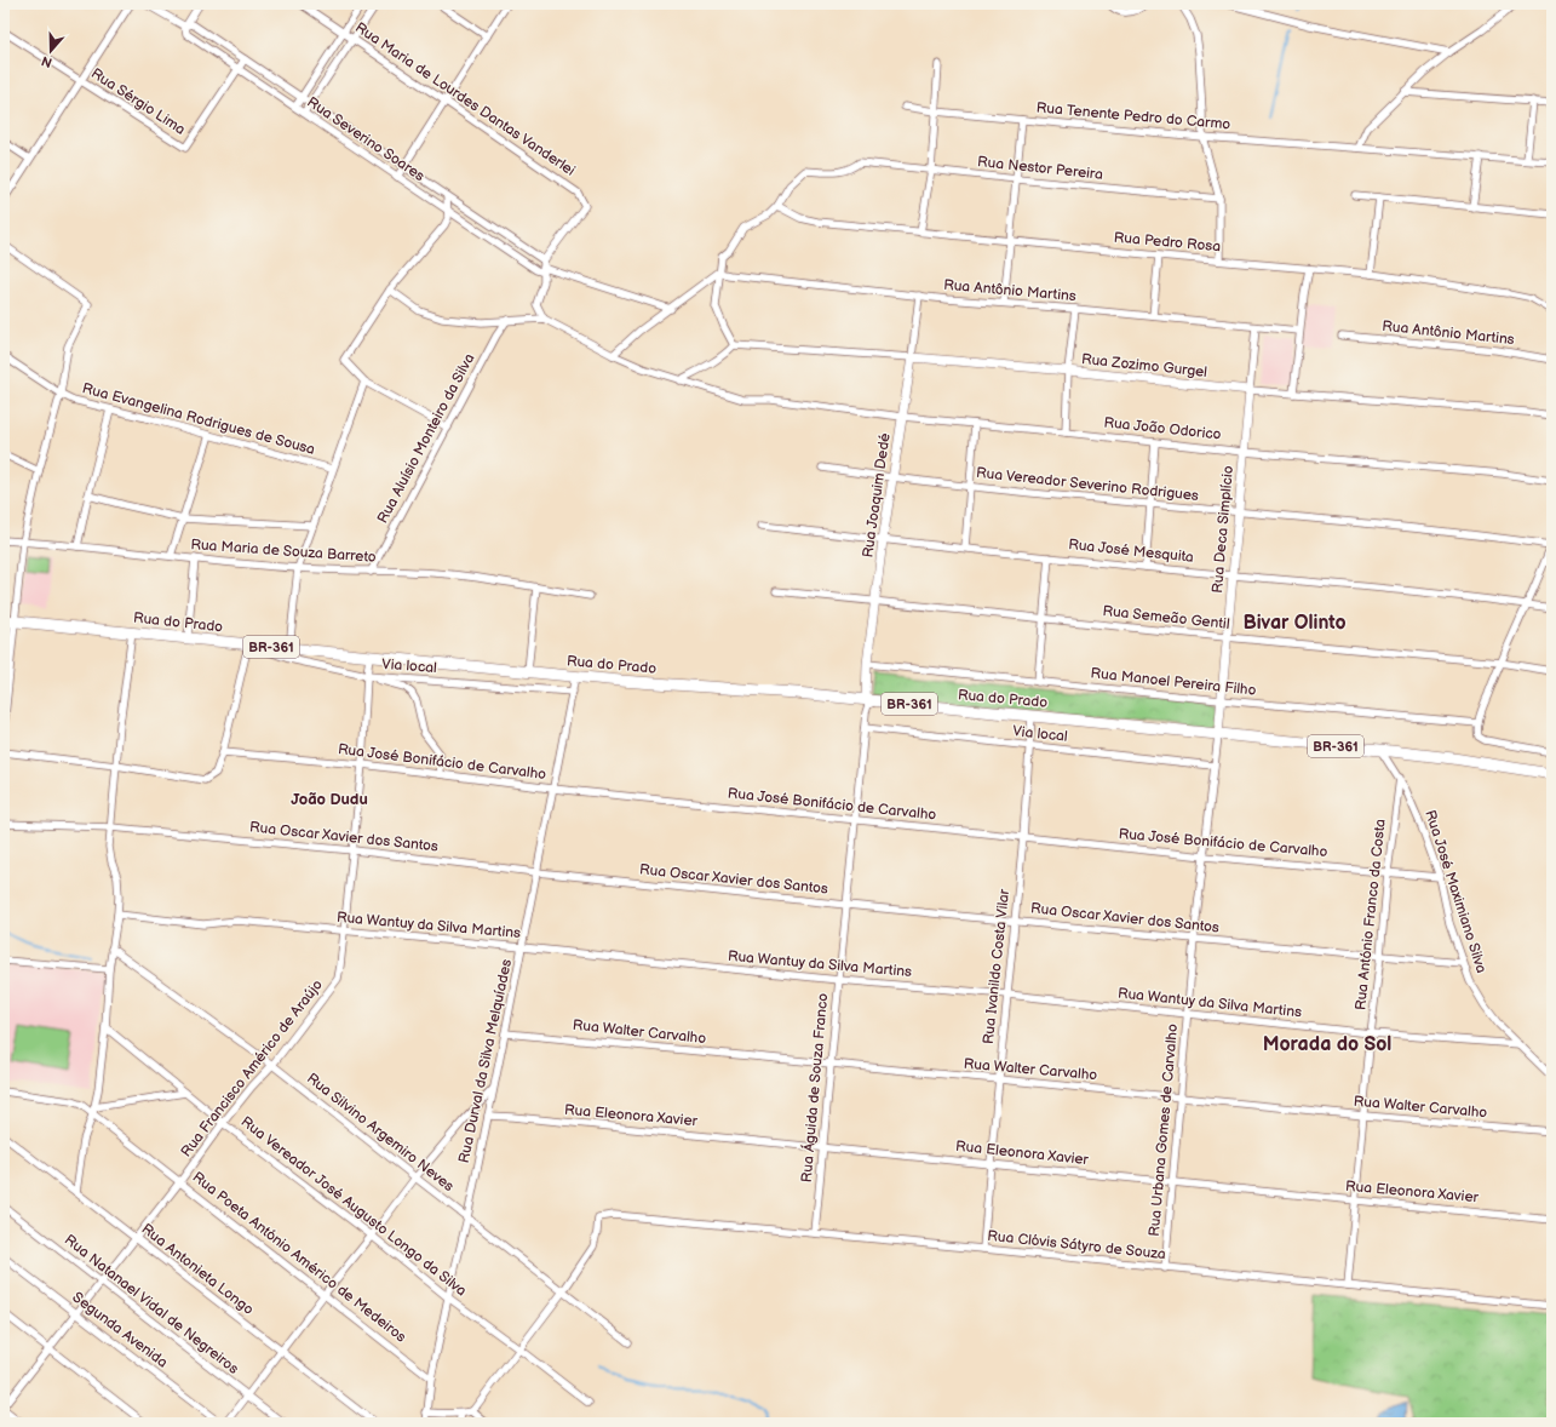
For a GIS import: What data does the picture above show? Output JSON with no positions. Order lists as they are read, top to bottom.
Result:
{
  "streets": {
    "main road": ["Rua do Prado", "BR-361"],
    "street": [
      "Rua Maria de Lourdes Dantas Vanderlei",
      "Rua Sérgio Lima",
      "Rua Tenente Pedro do Carmo",
      "Rua Severino Soares",
      "Rua Nestor Pereira",
      "Rua Pedro Rosa",
      "Rua Antônio Martins",
      "Rua Zozimo Gurgel",
      "Rua Evangelina Rodrigues de Sousa",
      "Rua João Odorico",
      "Rua Aluísio Monteiro da Silva",
      "Rua Vereador Severino Rodrigues",
      "Rua Joaquim Dedé",
      "Rua Deca Simplício",
      "Rua Maria de Souza Barreto",
      "Rua José Mesquita",
      "Rua Semeão Gentil",
      "Via local",
      "Rua Manoel Pereira Filho",
      "Rua José Bonifácio de Carvalho",
      "Rua Oscar Xavier dos Santos",
      "Rua José Maximiano Silva",
      "Rua António Franco da Costa",
      "Rua Wantuy da Silva Martins",
      "Rua Ivanildo Costa Vilar",
      "Rua Walter Carvalho",
      "Rua Durval da Silva Melquíades",
      "Rua Francisco Américo de Araújo",
      "Rua Águida de Souza Franco",
      "Rua Eleonora Xavier",
      "Rua Urbana Gomes de Carvalho",
      "Rua Silvino Argemiro Neves",
      "Rua Vereador José Augusto Longo da Silva",
      "Rua Clóvis Sátyro de Souza",
      "Rua Poeta António Américo de Medeiros",
      "Rua Antonieta Longo",
      "Rua Natanael Vidal de Negreiros",
      "Segunda Avenida"
    ]
  },
  "crossings": [
    ["Rua Maria de Lourdes Dantas Vanderlei", "Rua Severino Soares"],
    ["Rua Sérgio Lima", "Rua Severino Soares"],
    ["Rua Nestor Pereira", "Rua Pedro Rosa"],
    ["Rua Antônio Martins", "Rua Joaquim Dedé"],
    ["Rua Antônio Martins", "Rua Deca Simplício"],
    ["Rua Zozimo Gurgel", "Rua Joaquim Dedé"],
    ["Rua Zozimo Gurgel", "Rua Deca Simplício"],
    ["Rua João Odorico", "Rua Joaquim Dedé"],
    ["Rua João Odorico", "Rua Deca Simplício"],
    ["Rua Aluísio Monteiro da Silva", "Rua Maria de Souza Barreto"],
    ["Rua Vereador Severino Rodrigues", "Rua Joaquim Dedé"],
    ["Rua Vereador Severino Rodrigues", "Rua Deca Simplício"],
    ["Rua Joaquim Dedé", "Rua José Mesquita"],
    ["Rua Joaquim Dedé", "Rua Semeão Gentil"],
    ["Rua Joaquim Dedé", "Rua do Prado"],
    ["Rua Joaquim Dedé", "Rua Manoel Pereira Filho"],
    ["Rua Deca Simplício", "Rua José Mesquita"],
    ["Rua Deca Simplício", "Rua Semeão Gentil"],
    ["Rua Deca Simplício", "Rua do Prado"],
    ["Rua Deca Simplício", "BR-361"],
    ["Rua Deca Simplício", "Rua Manoel Pereira Filho"],
    ["Rua Deca Simplício", "Rua Urbana Gomes de Carvalho"],
    ["Rua do Prado", "BR-361"],
    ["Rua do Prado", "Via local"],
    ["Rua do Prado", "Rua Ivanildo Costa Vilar"],
    ["Rua do Prado", "Rua Durval da Silva Melquíades"],
    ["Rua do Prado", "Rua Francisco Américo de Araújo"],
    ["Rua do Prado", "Rua Urbana Gomes de Carvalho"],
    ["BR-361", "Rua José Maximiano Silva"],
    ["BR-361", "Rua Urbana Gomes de Carvalho"],
    ["Via local", "Rua Ivanildo Costa Vilar"],
    ["Via local", "Rua Durval da Silva Melquíades"],
    ["Via local", "Rua Francisco Américo de Araújo"],
    ["Via local", "Rua Águida de Souza Franco"],
    ["Via local", "Rua Urbana Gomes de Carvalho"],
    ["Rua José Bonifácio de Carvalho", "Rua José Maximiano Silva"],
    ["Rua José Bonifácio de Carvalho", "Rua António Franco da Costa"],
    ["Rua José Bonifácio de Carvalho", "Rua Ivanildo Costa Vilar"],
    ["Rua José Bonifácio de Carvalho", "Rua Durval da Silva Melquíades"],
    ["Rua José Bonifácio de Carvalho", "Rua Francisco Américo de Araújo"],
    ["Rua José Bonifácio de Carvalho", "Rua Águida de Souza Franco"],
    ["Rua José Bonifácio de Carvalho", "Rua Urbana Gomes de Carvalho"],
    ["Rua Oscar Xavier dos Santos", "Rua José Maximiano Silva"],
    ["Rua Oscar Xavier dos Santos", "Rua António Franco da Costa"],
    ["Rua Oscar Xavier dos Santos", "Rua Ivanildo Costa Vilar"],
    ["Rua Oscar Xavier dos Santos", "Rua Durval da Silva Melquíades"],
    ["Rua Oscar Xavier dos Santos", "Rua Francisco Américo de Araújo"],
    ["Rua Oscar Xavier dos Santos", "Rua Águida de Souza Franco"],
    ["Rua Oscar Xavier dos Santos", "Rua Urbana Gomes de Carvalho"],
    ["Rua José Maximiano Silva", "Rua António Franco da Costa"],
    ["Rua José Maximiano Silva", "Rua Wantuy da Silva Martins"],
    ["Rua António Franco da Costa", "Rua Wantuy da Silva Martins"],
    ["Rua António Franco da Costa", "Rua Walter Carvalho"],
    ["Rua António Franco da Costa", "Rua Eleonora Xavier"],
    ["Rua António Franco da Costa", "Rua Clóvis Sátyro de Souza"],
    ["Rua Wantuy da Silva Martins", "Rua Ivanildo Costa Vilar"],
    ["Rua Wantuy da Silva Martins", "Rua Durval da Silva Melquíades"],
    ["Rua Wantuy da Silva Martins", "Rua Francisco Américo de Araújo"],
    ["Rua Wantuy da Silva Martins", "Rua Águida de Souza Franco"],
    ["Rua Wantuy da Silva Martins", "Rua Urbana Gomes de Carvalho"],
    ["Rua Ivanildo Costa Vilar", "Rua Walter Carvalho"],
    ["Rua Ivanildo Costa Vilar", "Rua Eleonora Xavier"],
    ["Rua Ivanildo Costa Vilar", "Rua Clóvis Sátyro de Souza"],
    ["Rua Walter Carvalho", "Rua Durval da Silva Melquíades"],
    ["Rua Walter Carvalho", "Rua Águida de Souza Franco"],
    ["Rua Walter Carvalho", "Rua Urbana Gomes de Carvalho"],
    ["Rua Durval da Silva Melquíades", "Rua Eleonora Xavier"],
    ["Rua Durval da Silva Melquíades", "Rua Silvino Argemiro Neves"],
    ["Rua Durval da Silva Melquíades", "Rua Vereador José Augusto Longo da Silva"],
    ["Rua Durval da Silva Melquíades", "Rua Poeta António Américo de Medeiros"],
    ["Rua Francisco Américo de Araújo", "Rua Silvino Argemiro Neves"],
    ["Rua Francisco Américo de Araújo", "Rua Vereador José Augusto Longo da Silva"],
    ["Rua Francisco Américo de Araújo", "Rua Poeta António Américo de Medeiros"],
    ["Rua Francisco Américo de Araújo", "Rua Antonieta Longo"],
    ["Rua Francisco Américo de Araújo", "Rua Natanael Vidal de Negreiros"],
    ["Rua Francisco Américo de Araújo", "Segunda Avenida"],
    ["Rua Águida de Souza Franco", "Rua Eleonora Xavier"],
    ["Rua Águida de Souza Franco", "Rua Clóvis Sátyro de Souza"],
    ["Rua Eleonora Xavier", "Rua Urbana Gomes de Carvalho"],
    ["Rua Urbana Gomes de Carvalho", "Rua Clóvis Sátyro de Souza"],
    ["Rua Silvino Argemiro Neves", "Rua Clóvis Sátyro de Souza"]
  ],
  "districts": ["Bivar Olinto", "João Dudu", "Morada do Sol"],
  "north": "bottom"
}
